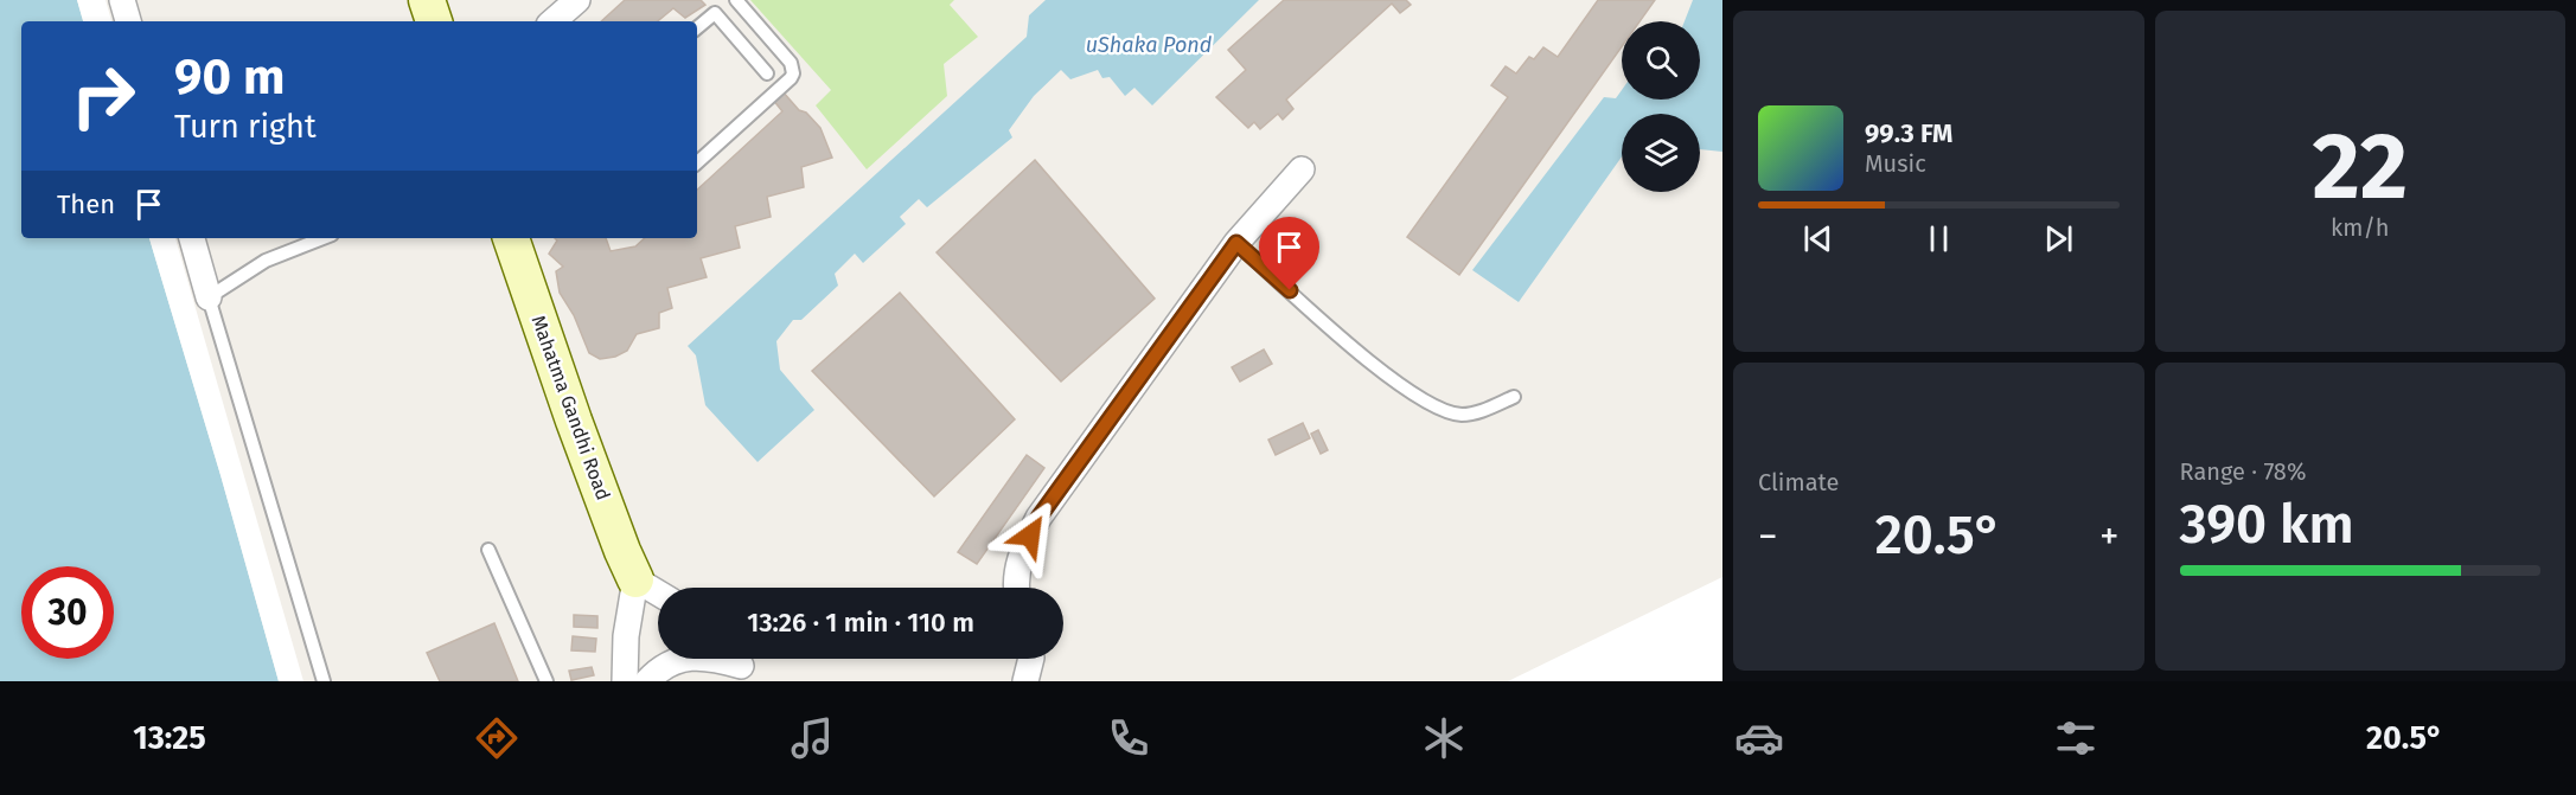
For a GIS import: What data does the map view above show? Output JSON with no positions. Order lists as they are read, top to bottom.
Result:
{
  "streets": {
    "street": ["Mahatma Gandhi Road"]
  },
  "water": ["uShaka Pond"],
  "page": {
    "tile": [
      ["22", "km/h"],
      "Climate",
      ["Range · 78%", "390 km"]
    ],
    "turn": ["90 m", "Turn right"],
    "song": ["99.3 FM", "Music"],
    "then": "Then",
    "heat": ["−", "20.5°", "+"],
    "limit": "30",
    "trip": "13:26 · 1 min · 110 m",
    "tabs": ["13:25", "20.5°"]
  }
}
